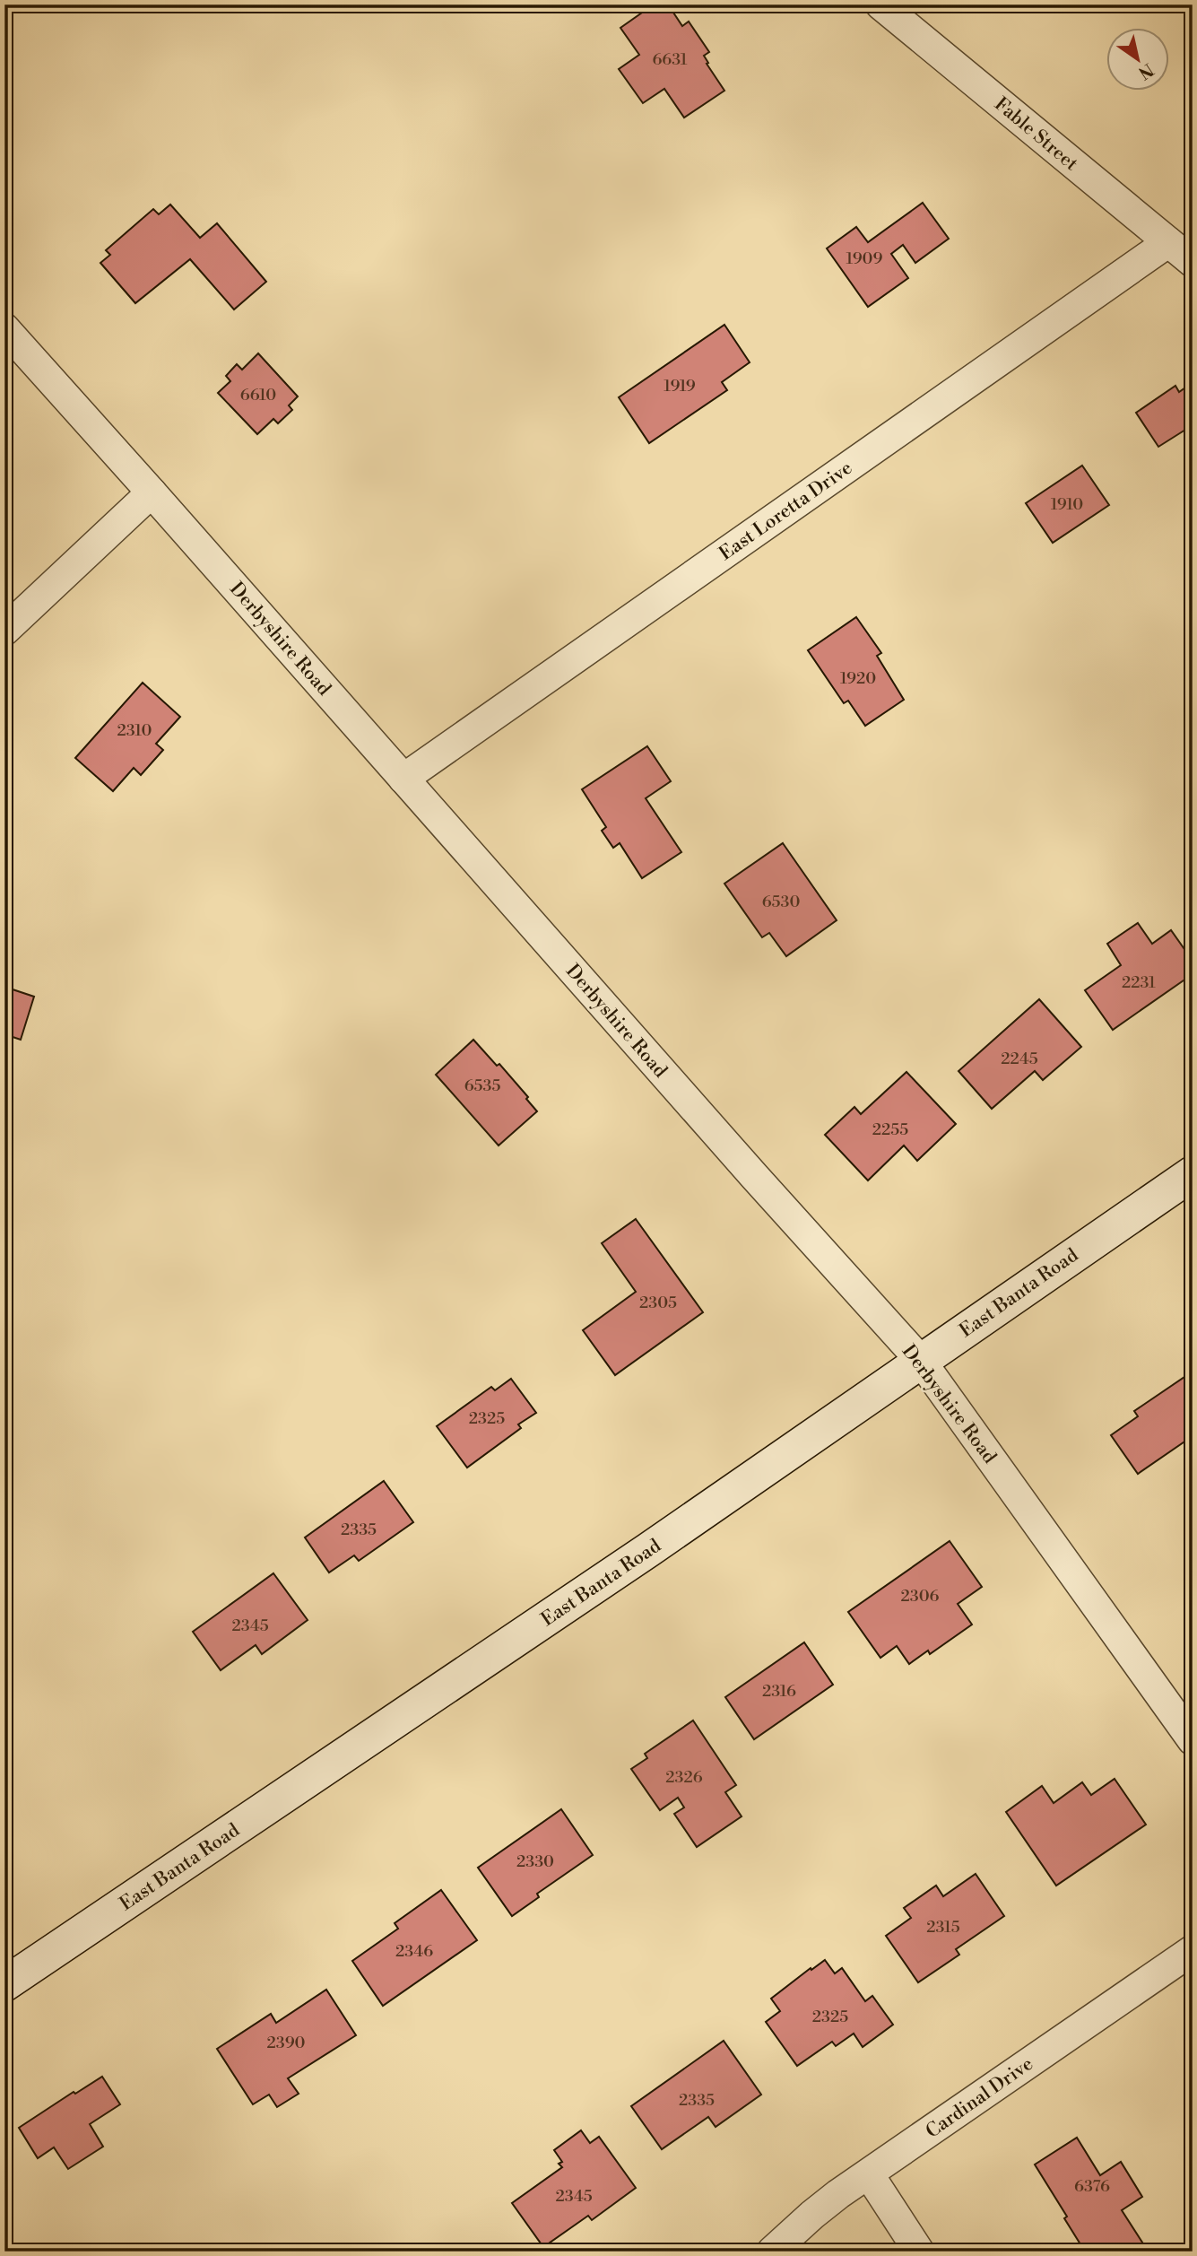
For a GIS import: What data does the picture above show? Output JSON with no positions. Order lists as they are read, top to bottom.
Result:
{
  "streets": {
    "street": [
      "Fable Street",
      "East Loretta Drive",
      "Derbyshire Road",
      "East Banta Road",
      "Cardinal Drive"
    ]
  },
  "crossings": [
    ["Fable Street", "East Loretta Drive"],
    ["East Loretta Drive", "Derbyshire Road"],
    ["Derbyshire Road", "East Banta Road"]
  ],
  "house_numbers": [
    "6631",
    "1909",
    "1919",
    "6610",
    "1910",
    "1920",
    "2310",
    "6530",
    "2231",
    "2245",
    "6535",
    "2255",
    "2305",
    "2325",
    "2335",
    "2306",
    "2345",
    "2316",
    "2326",
    "2330",
    "2315",
    "2346",
    "2325",
    "2390",
    "2335",
    "6376",
    "2345"
  ],
  "north": "bottom right"
}
